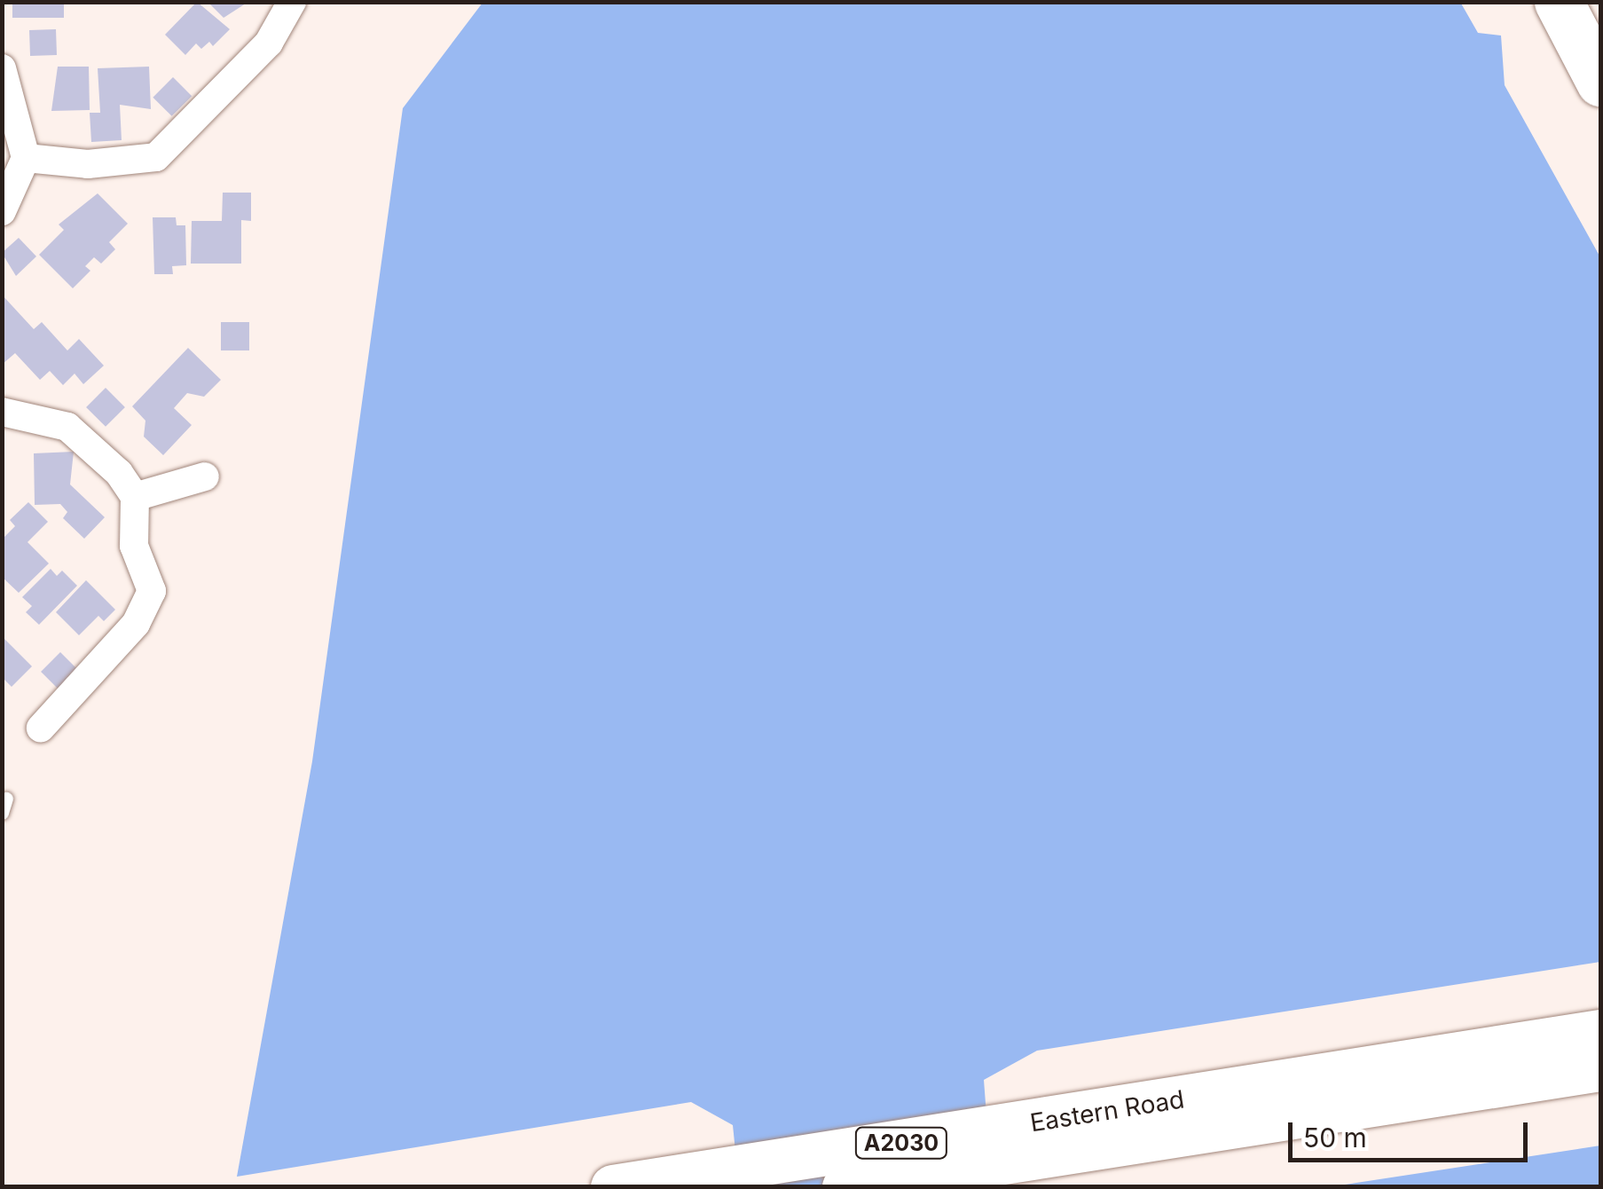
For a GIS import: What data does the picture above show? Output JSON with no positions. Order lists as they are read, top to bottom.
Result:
{
  "streets": {
    "main road": ["Eastern Road", "A2030"]
  },
  "scale_bar": "50 m"
}
